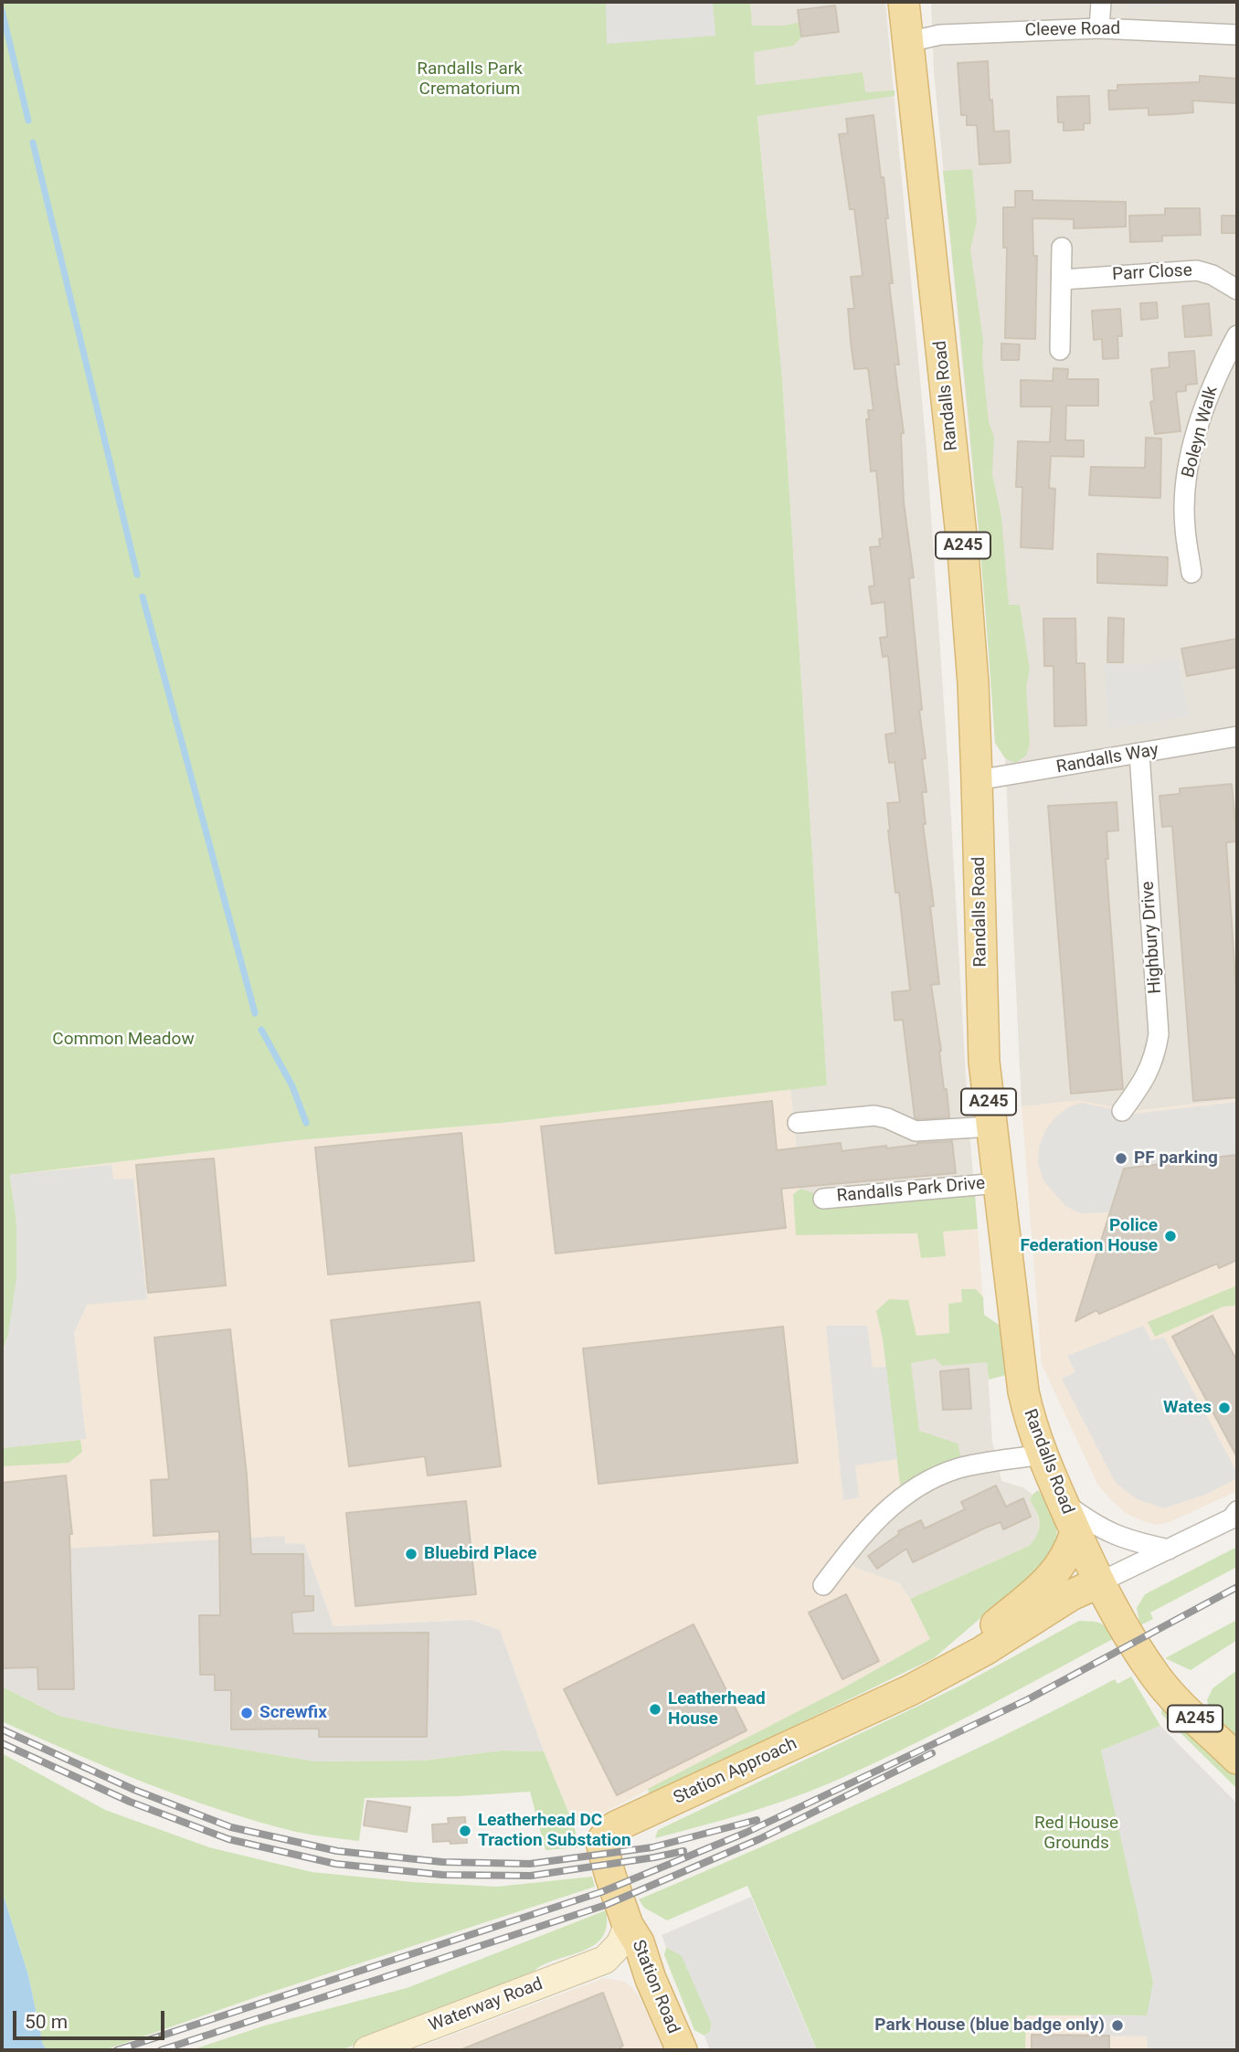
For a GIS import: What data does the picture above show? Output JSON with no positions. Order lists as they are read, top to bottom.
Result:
{
  "streets": {
    "main road": [
      "Randalls Road",
      "A245",
      "Station Approach",
      "Station Road",
      "Waterway Road"
    ],
    "street": [
      "Cleeve Road",
      "Parr Close",
      "Boleyn Walk",
      "Randalls Way",
      "Highbury Drive",
      "Randalls Park Drive"
    ]
  },
  "crossings": [
    ["Cleeve Road", "Randalls Road"],
    ["Randalls Road", "Randalls Way"],
    ["Randalls Road", "Randalls Park Drive"],
    ["Randalls Road", "Station Approach"],
    ["Randalls Way", "Highbury Drive"],
    ["Station Approach", "Station Road"]
  ],
  "parks": ["Randalls Park Crematorium", "Common Meadow", "Red House Grounds"],
  "places": [
    "PF parking",
    "Police Federation House",
    "Wates",
    "Bluebird Place",
    "Leatherhead House",
    "Screwfix",
    "Leatherhead DC Traction Substation",
    "Park House (blue badge only)"
  ],
  "scale_bar": "50 m"
}
